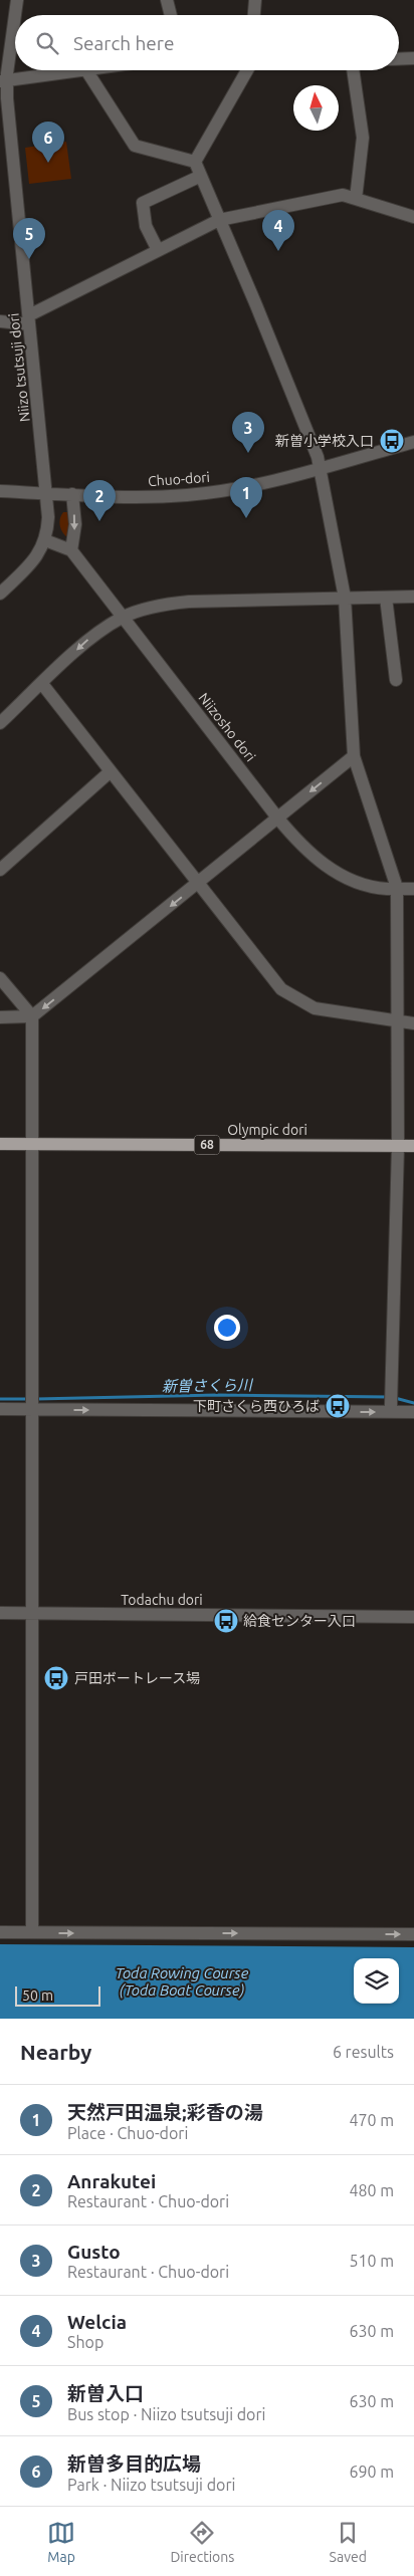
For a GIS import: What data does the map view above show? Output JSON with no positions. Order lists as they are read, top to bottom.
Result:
{
  "streets": {
    "main road": ["Olympic dori", "68"],
    "street": [
      "Niizo tsutsuji dori",
      "Chuo-dori",
      "Niizosho dori",
      "Todachu dori"
    ]
  },
  "crossings": [
    ["Niizo tsutsuji dori", "Chuo-dori"]
  ],
  "water": ["新曽さくら川", "Toda Rowing Course (Toda Boat Course)"],
  "places": {
    "bus stop": [
      "新曽小学校入口",
      "下町さくら西ひろば",
      "給食センター入口",
      "戸田ボートレース場"
    ]
  },
  "scale_bar": "50 m",
  "north": "top",
  "page": {
    "search": "Search here",
    "pins": [
      "6",
      "4",
      "5",
      "3",
      "1",
      "2"
    ],
    "scale": "50 m",
    "heading": ["Nearby", "6 results"],
    "list": [
      {
        "mark": "1",
        "name": "天然戸田温泉;彩香の湯",
        "note": "Place · Chuo-dori",
        "value": "470 m"
      },
      {
        "mark": "2",
        "name": "Anrakutei",
        "note": "Restaurant · Chuo-dori",
        "value": "480 m"
      },
      {
        "mark": "3",
        "name": "Gusto",
        "note": "Restaurant · Chuo-dori",
        "value": "510 m"
      },
      {
        "mark": "4",
        "name": "Welcia",
        "note": "Shop",
        "value": "630 m"
      },
      {
        "mark": "5",
        "name": "新曽入口",
        "note": "Bus stop · Niizo tsutsuji dori",
        "value": "630 m"
      },
      {
        "mark": "6",
        "name": "新曽多目的広場",
        "note": "Park · Niizo tsutsuji dori",
        "value": "690 m"
      }
    ],
    "nav": ["Map", "Directions", "Saved"]
  }
}
